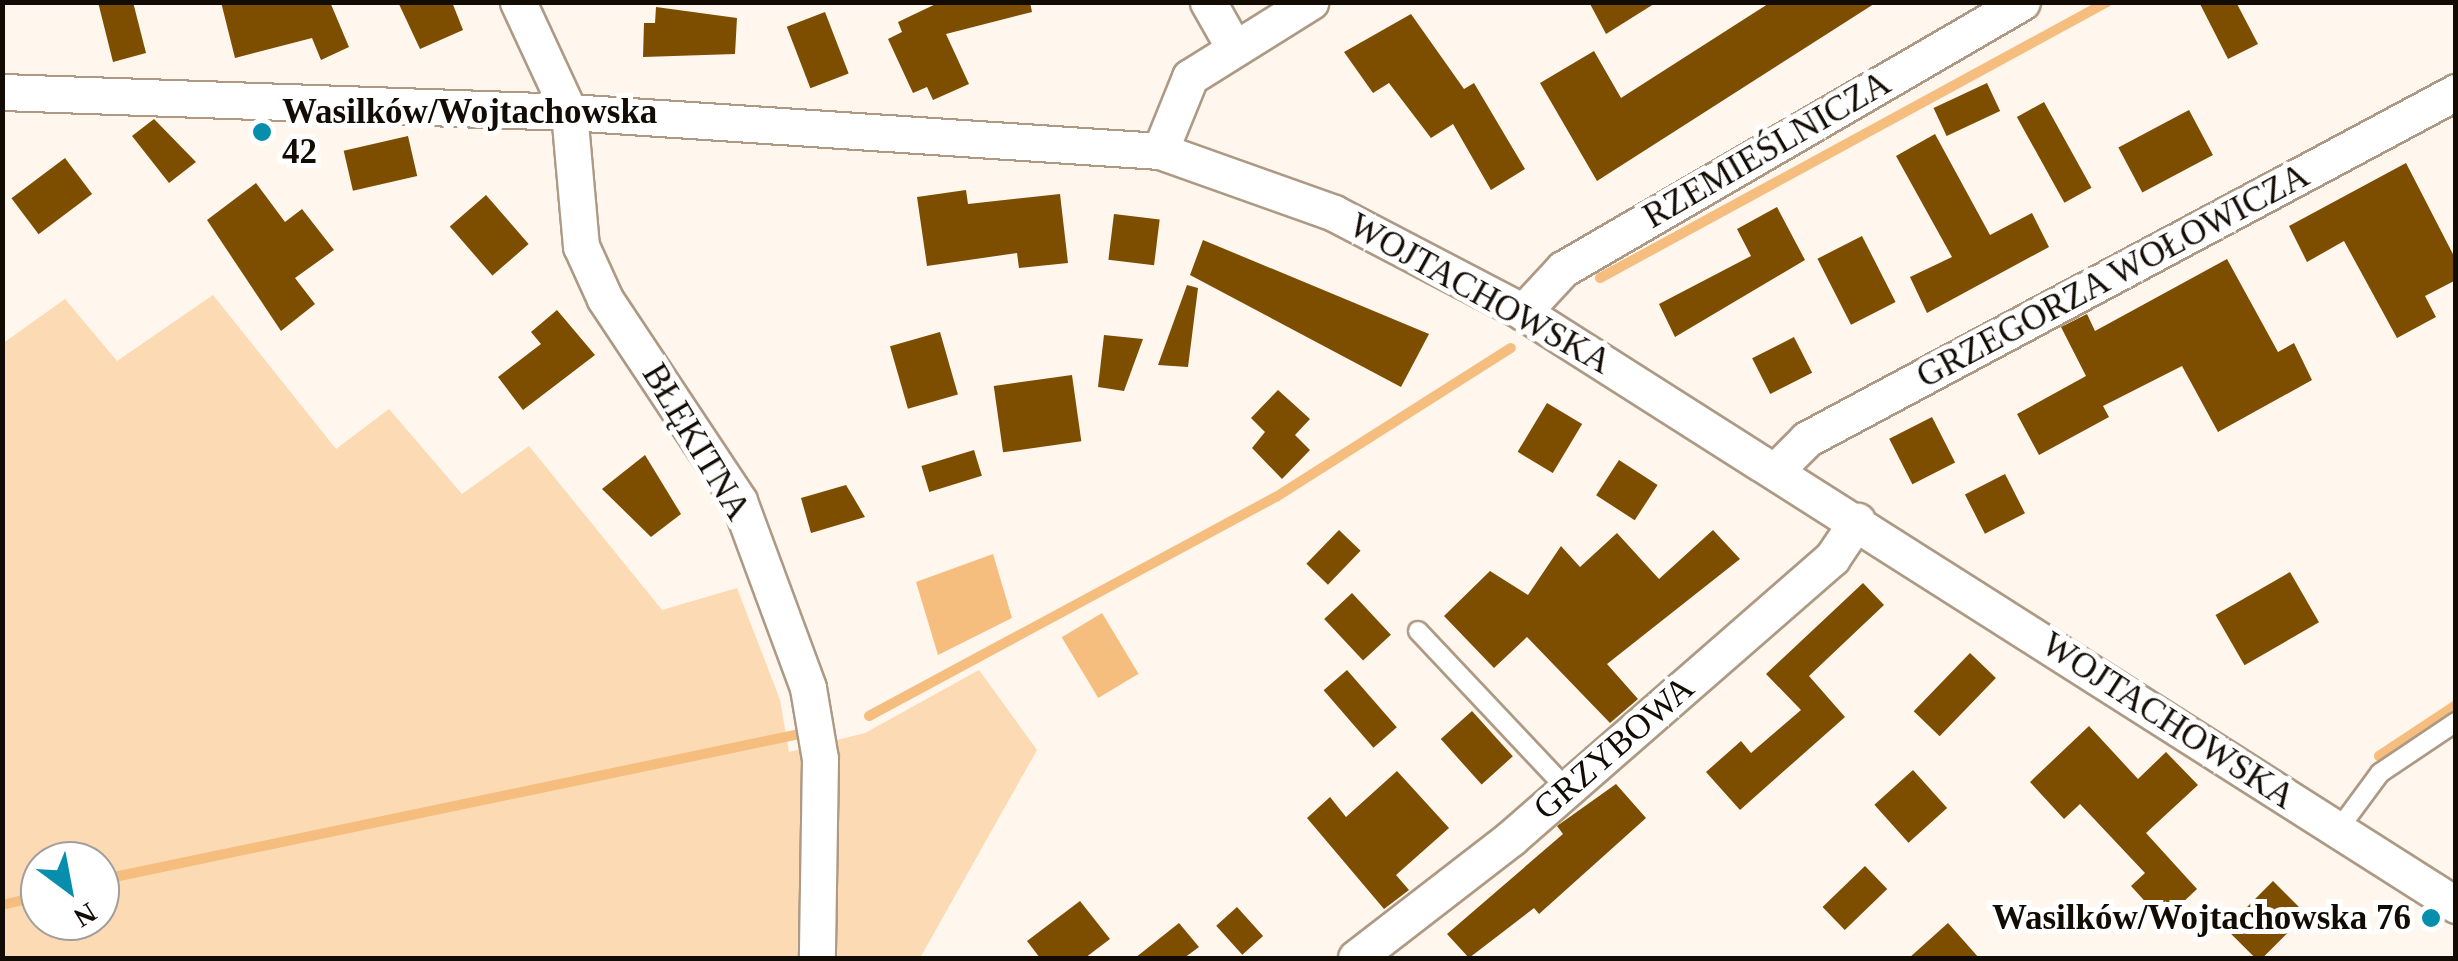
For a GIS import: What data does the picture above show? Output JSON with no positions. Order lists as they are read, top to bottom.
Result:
{
  "streets": {
    "street": [
      "RZEMIEŚLNICZA",
      "GRZEGORZA WOŁOWICZA",
      "WOJTACHOWSKA",
      "BŁĘKITNA",
      "GRZYBOWA"
    ]
  },
  "crossings": [
    ["RZEMIEŚLNICZA", "WOJTACHOWSKA"],
    ["GRZEGORZA WOŁOWICZA", "WOJTACHOWSKA"],
    ["WOJTACHOWSKA", "BŁĘKITNA"],
    ["WOJTACHOWSKA", "GRZYBOWA"]
  ],
  "places": ["Wasilków/Wojtachowska 42", "Wasilków/Wojtachowska 76"],
  "north": "bottom right"
}
